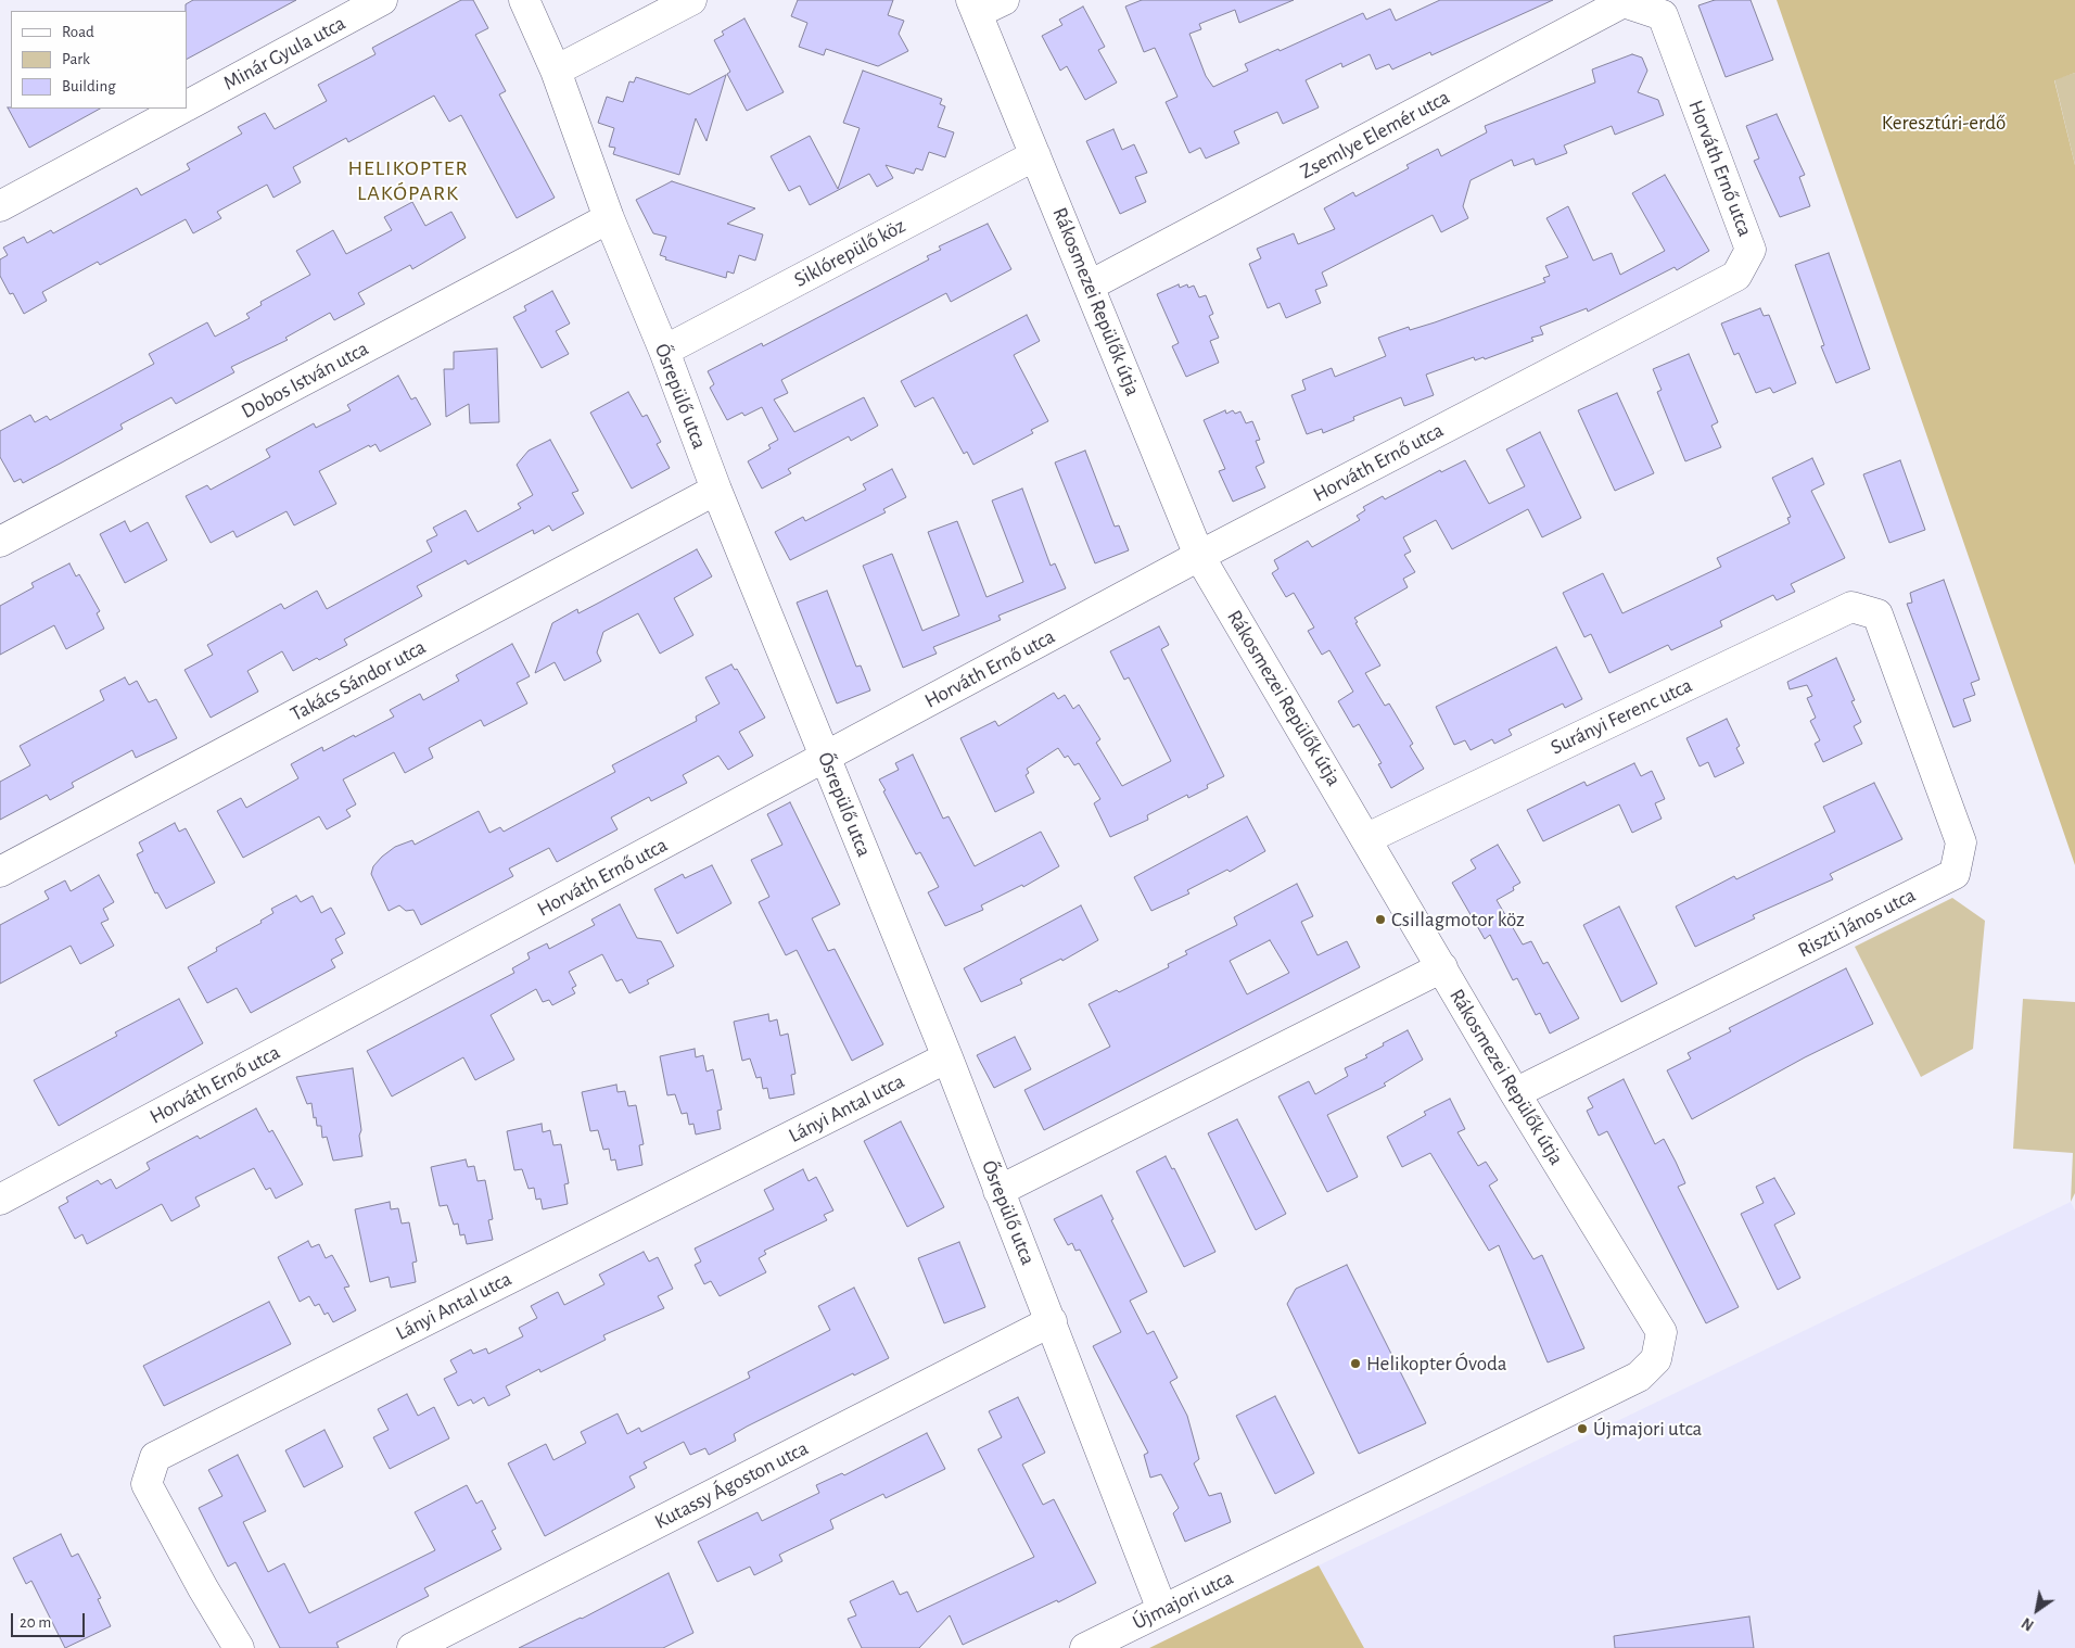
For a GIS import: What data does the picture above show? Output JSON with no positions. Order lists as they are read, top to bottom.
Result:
{
  "streets": {
    "street": [
      "Minár Gyula utca",
      "Zsemlye Elemér utca",
      "Horváth Ernő utca",
      "Siklórepülő köz",
      "Rákosmezei Repülők útja",
      "Dobos István utca",
      "Ősrepülő utca",
      "Takács Sándor utca",
      "Surányi Ferenc utca",
      "Riszti János utca",
      "Lányi Antal utca",
      "Kutassy Ágoston utca",
      "Újmajori utca"
    ]
  },
  "crossings": [
    ["Zsemlye Elemér utca", "Horváth Ernő utca"],
    ["Zsemlye Elemér utca", "Rákosmezei Repülők útja"],
    ["Horváth Ernő utca", "Rákosmezei Repülők útja"],
    ["Horváth Ernő utca", "Ősrepülő utca"],
    ["Siklórepülő köz", "Rákosmezei Repülők útja"],
    ["Siklórepülő köz", "Ősrepülő utca"],
    ["Rákosmezei Repülők útja", "Surányi Ferenc utca"],
    ["Rákosmezei Repülők útja", "Riszti János utca"],
    ["Rákosmezei Repülők útja", "Újmajori utca"],
    ["Dobos István utca", "Ősrepülő utca"],
    ["Ősrepülő utca", "Takács Sándor utca"],
    ["Ősrepülő utca", "Lányi Antal utca"],
    ["Ősrepülő utca", "Kutassy Ágoston utca"],
    ["Ősrepülő utca", "Újmajori utca"],
    ["Surányi Ferenc utca", "Riszti János utca"]
  ],
  "districts": ["HELIKOPTER LAKÓPARK"],
  "parks": ["Keresztúri-erdő"],
  "places": ["Csillagmotor köz", "Helikopter Óvoda", "Újmajori utca"],
  "legend": ["Road", "Park", "Building"],
  "scale_bar": "20 m",
  "north": "bottom left"
}
